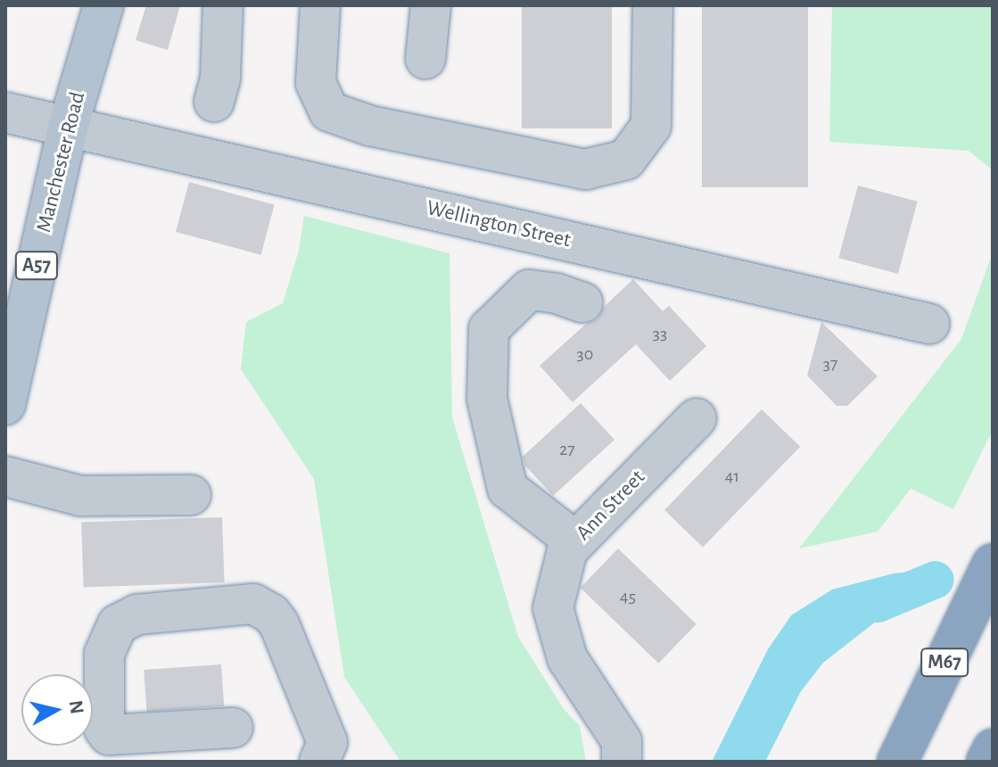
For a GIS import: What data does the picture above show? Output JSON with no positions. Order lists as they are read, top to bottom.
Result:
{
  "streets": {
    "highway": ["M67"],
    "main road": ["Manchester Road", "A57"],
    "street": ["Wellington Street", "Ann Street"]
  },
  "crossings": [
    ["Manchester Road", "Wellington Street"]
  ],
  "house_numbers": [
    "33",
    "30",
    "37",
    "27",
    "41",
    "45"
  ],
  "north": "right"
}
